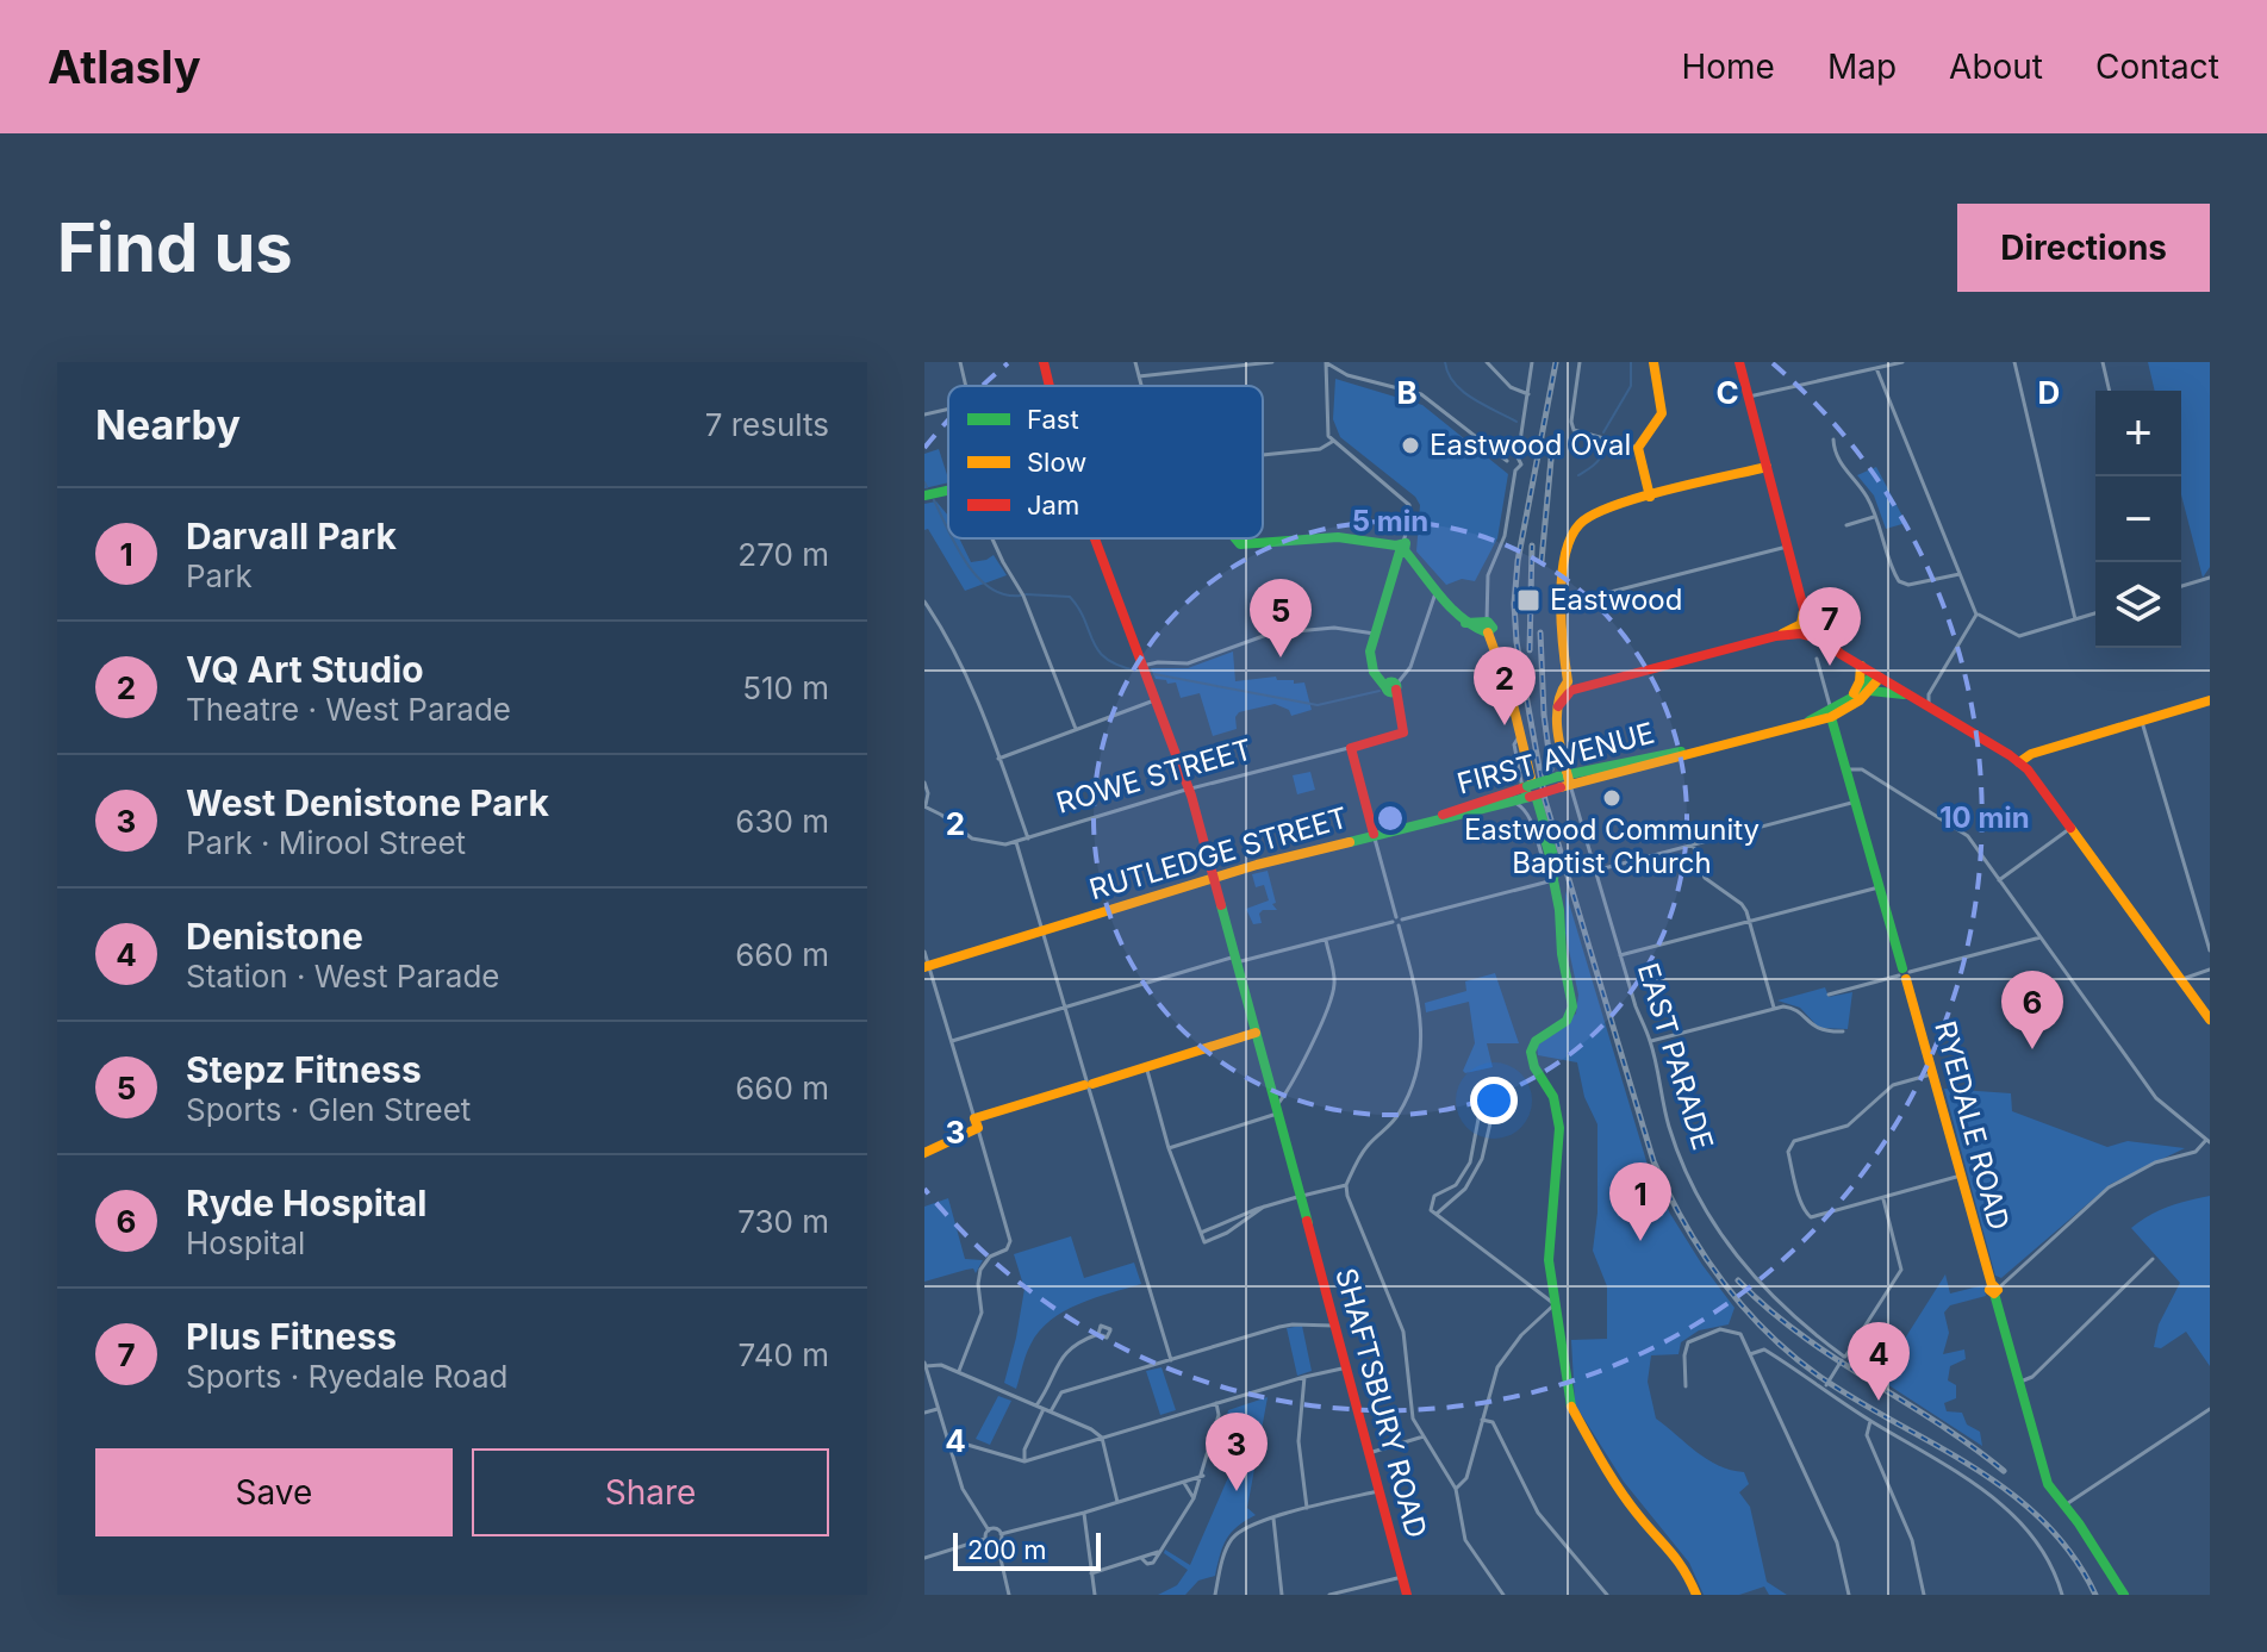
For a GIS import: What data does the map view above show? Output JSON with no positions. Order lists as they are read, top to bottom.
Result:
{
  "streets": {
    "street": [
      "FIRST AVENUE",
      "ROWE STREET",
      "RUTLEDGE STREET",
      "EAST PARADE",
      "RYEDALE ROAD",
      "SHAFTSBURY ROAD"
    ]
  },
  "crossings": [
    ["FIRST AVENUE", "RUTLEDGE STREET"],
    ["FIRST AVENUE", "EAST PARADE"],
    ["FIRST AVENUE", "RYEDALE ROAD"],
    ["ROWE STREET", "SHAFTSBURY ROAD"],
    ["RUTLEDGE STREET", "SHAFTSBURY ROAD"]
  ],
  "places": {
    "other": ["Eastwood Oval", "Eastwood Community Baptist Church"],
    "transit": ["Eastwood"]
  },
  "legend": ["Fast", "Slow", "Jam"],
  "scale_bar": "200 m",
  "page": {
    "header": "Atlasly",
    "nav": [
      "Home",
      "Map",
      "About",
      "Contact"
    ],
    "buttons": [
      "Directions",
      ["Save", "Share"]
    ],
    "title": "Find us",
    "heading": ["Nearby", "7 results"],
    "map_buttons": ["+", "−"],
    "list": [
      {
        "mark": "1",
        "name": "Darvall Park",
        "note": "Park",
        "value": "270 m"
      },
      {
        "mark": "2",
        "name": "VQ Art Studio",
        "note": "Theatre · West Parade",
        "value": "510 m"
      },
      {
        "mark": "3",
        "name": "West Denistone Park",
        "note": "Park · Mirool Street",
        "value": "630 m"
      },
      {
        "mark": "4",
        "name": "Denistone",
        "note": "Station · West Parade",
        "value": "660 m"
      },
      {
        "mark": "5",
        "name": "Stepz Fitness",
        "note": "Sports · Glen Street",
        "value": "660 m"
      },
      {
        "mark": "6",
        "name": "Ryde Hospital",
        "note": "Hospital",
        "value": "730 m"
      },
      {
        "mark": "7",
        "name": "Plus Fitness",
        "note": "Sports · Ryedale Road",
        "value": "740 m"
      }
    ],
    "pins": [
      "5",
      "7",
      "2",
      "6",
      "1",
      "4",
      "3"
    ],
    "scale": "200 m"
  },
  "grid": {
    "columns": ["B", "C", "D"],
    "rows": ["2", "3", "4"]
  },
  "rings": ["5 min", "10 min"]
}
